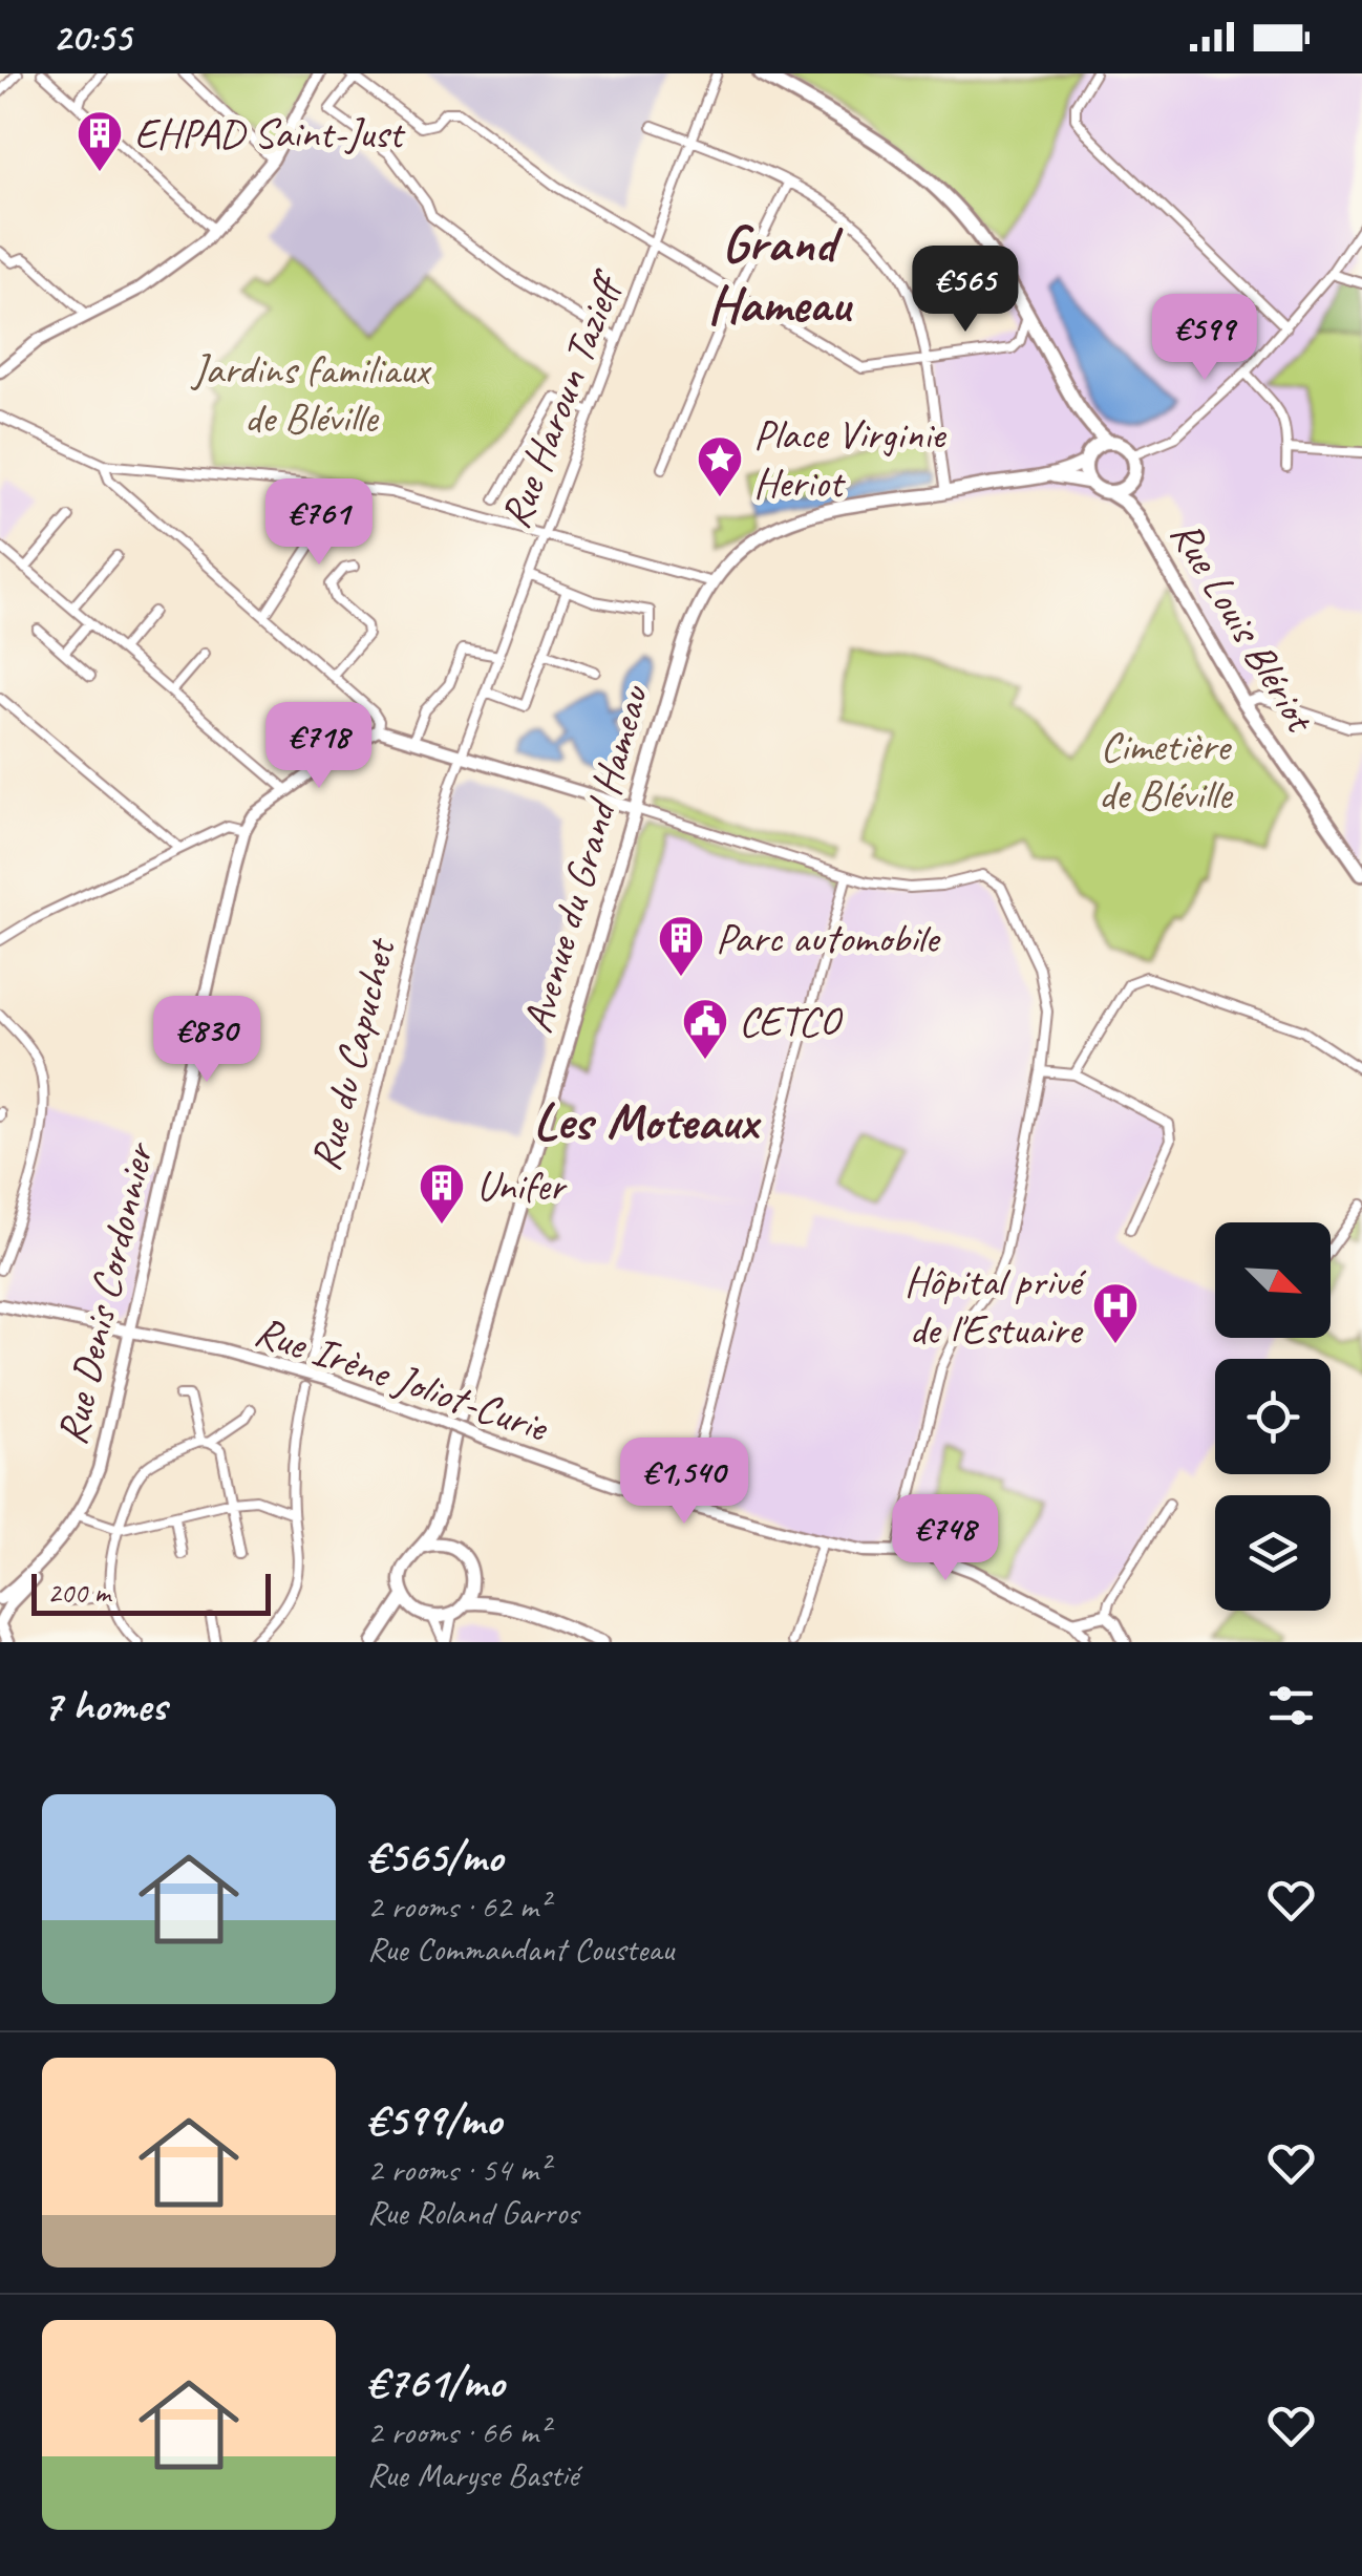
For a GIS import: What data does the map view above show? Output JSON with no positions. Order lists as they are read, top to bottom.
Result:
{
  "streets": {
    "main road": ["Rue Louis Blériot", "Avenue du Grand Hameau"],
    "street": [
      "Rue Haroun Tazieff",
      "Rue du Capuchet",
      "Rue Denis Cordonnier",
      "Rue Irène Joliot-Curie"
    ]
  },
  "crossings": [
    ["Rue Haroun Tazieff", "Rue du Capuchet"],
    ["Rue Louis Blériot", "Avenue du Grand Hameau"],
    ["Rue du Capuchet", "Rue Irène Joliot-Curie"],
    ["Rue Denis Cordonnier", "Rue Irène Joliot-Curie"]
  ],
  "districts": ["Grand Hameau", "Les Moteaux"],
  "parks": ["Jardins familiaux de Bléville", "Cimetière de Bléville"],
  "places": {
    "building": ["EHPAD Saint-Just", "Parc automobile", "Unifer"],
    "place": ["Place Virginie Heriot"],
    "public building": ["CETCO"],
    "hospital": ["Hôpital privé de l'Estuaire"]
  },
  "scale_bar": "200 m",
  "north": "bottom right",
  "page": {
    "status": "20:55",
    "price": [
      "€565",
      "€599",
      "€761",
      "€718",
      "€830",
      "€1,540",
      "€748"
    ],
    "scale": "200 m",
    "heading": "7 homes",
    "list": [
      {
        "name": "€565/mo",
        "note": "2 rooms · 62 m² · Rue Commandant Cousteau"
      },
      {
        "name": "€599/mo",
        "note": "2 rooms · 54 m² · Rue Roland Garros"
      },
      {
        "name": "€761/mo",
        "note": "2 rooms · 66 m² · Rue Maryse Bastié"
      }
    ]
  }
}
